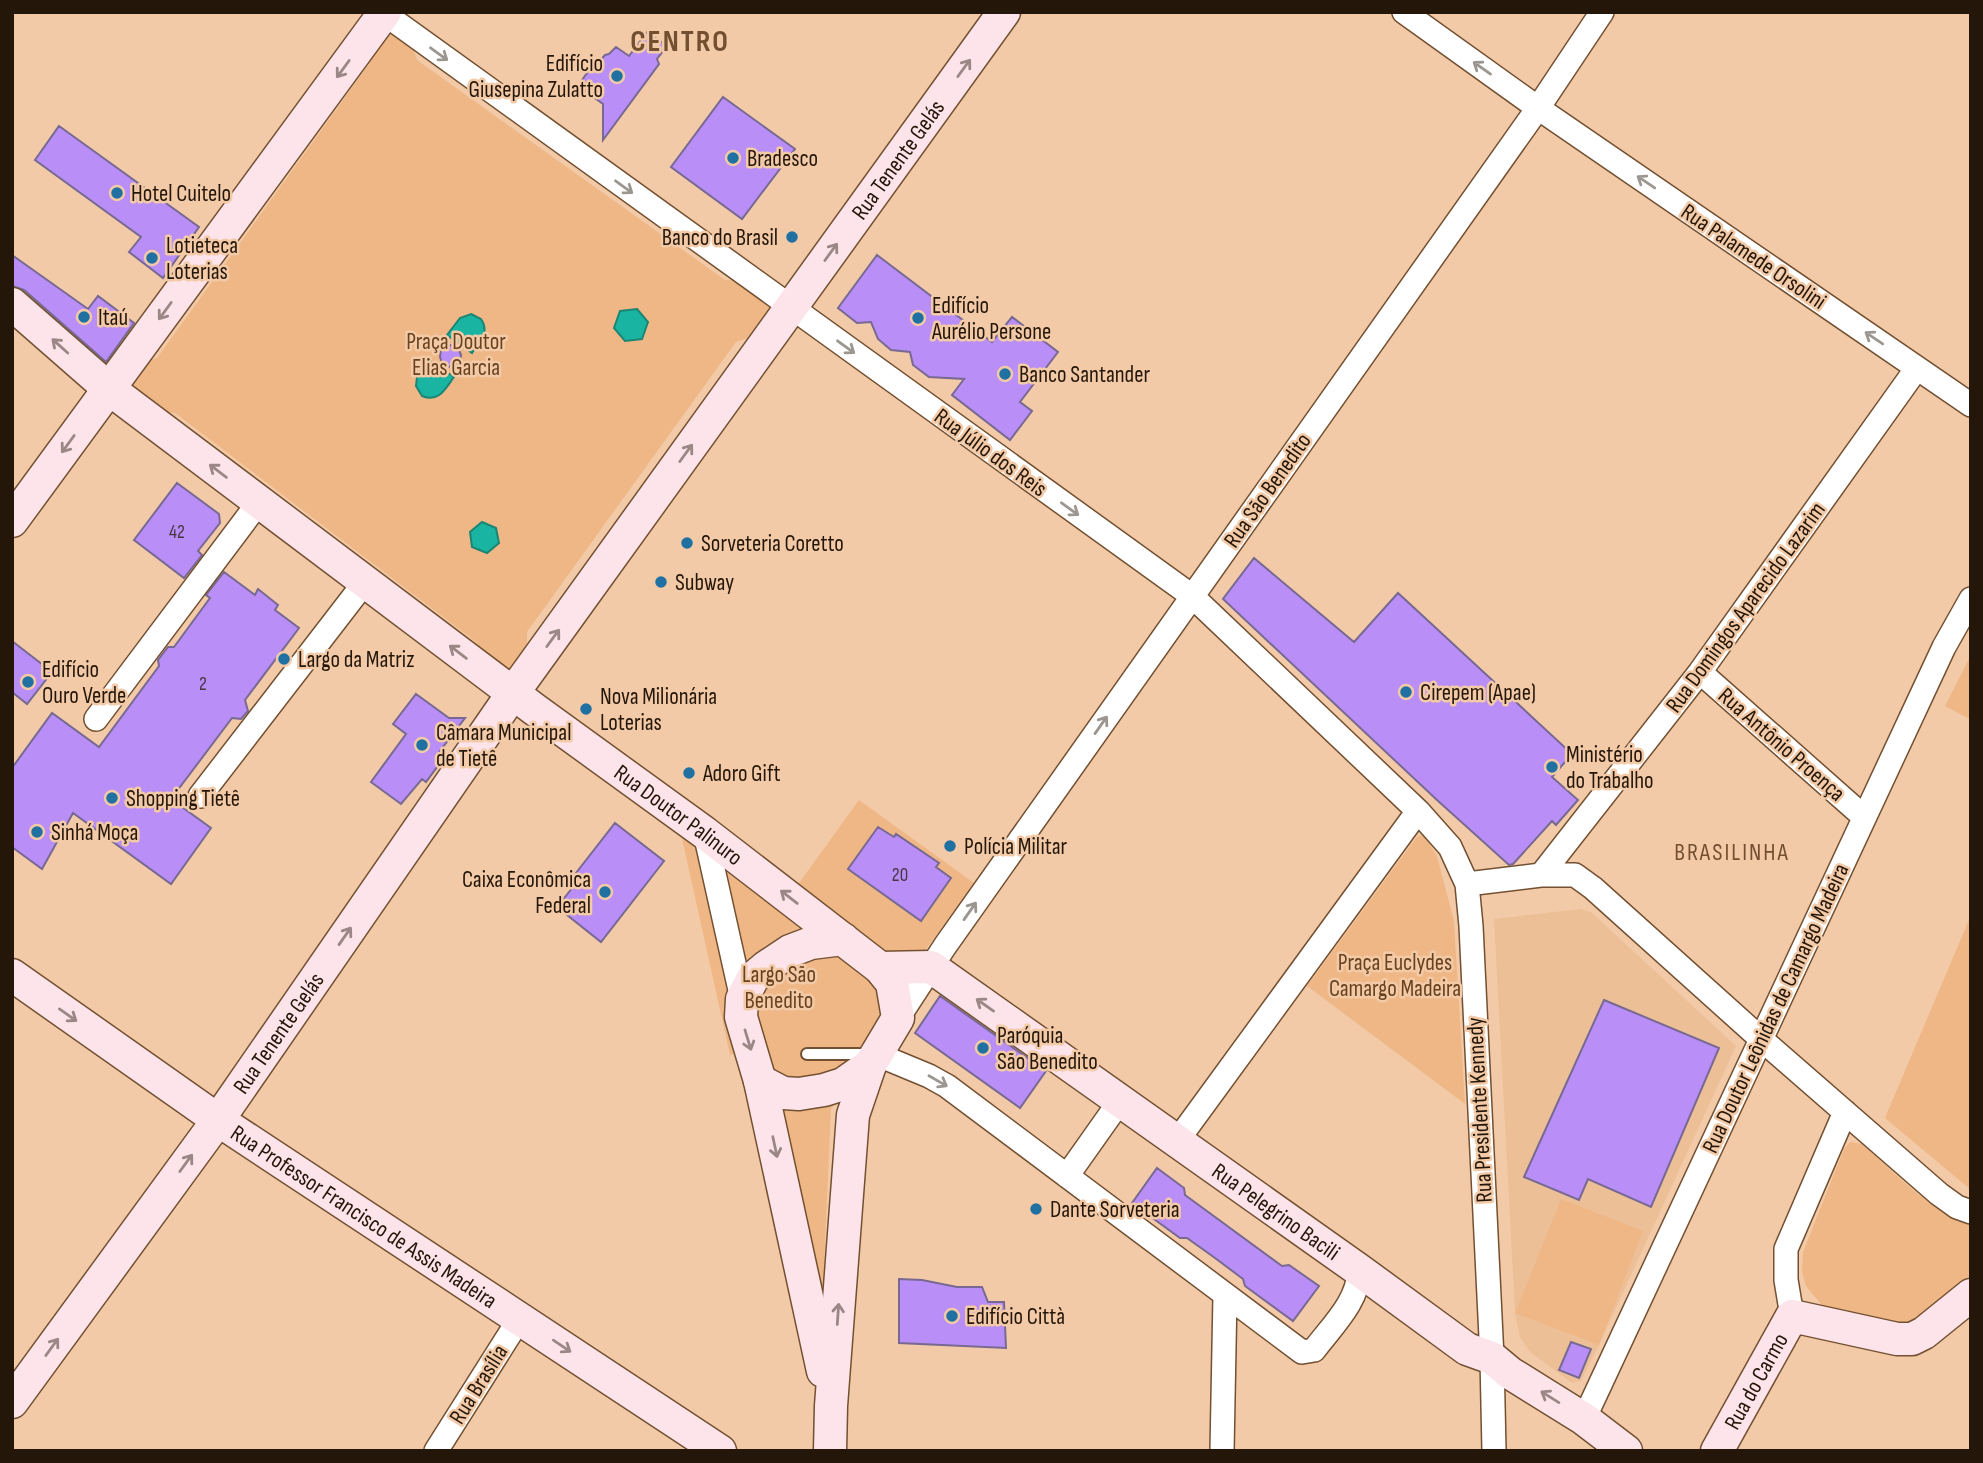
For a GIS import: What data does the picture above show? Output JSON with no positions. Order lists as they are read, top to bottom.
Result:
{
  "streets": {
    "street": [
      "Rua Tenente Gelás",
      "Rua Palamede Orsolini",
      "Rua Júlio dos Reis",
      "Rua São Benedito",
      "Rua Domingos Aparecido Lazarim",
      "Rua Antônio Proença",
      "Rua Doutor Palinuro",
      "Rua Doutor Leônidas de Camargo Madeira",
      "Rua Presidente Kennedy",
      "Rua Pelegrino Bacili",
      "Rua Professor Francisco de Assis Madeira",
      "Rua do Carmo",
      "Rua Brasília"
    ]
  },
  "crossings": [
    ["Rua Tenente Gelás", "Rua Júlio dos Reis"],
    ["Rua Tenente Gelás", "Rua Doutor Palinuro"],
    ["Rua Tenente Gelás", "Rua Professor Francisco de Assis Madeira"],
    ["Rua Palamede Orsolini", "Rua São Benedito"],
    ["Rua Palamede Orsolini", "Rua Domingos Aparecido Lazarim"],
    ["Rua Júlio dos Reis", "Rua São Benedito"],
    ["Rua Júlio dos Reis", "Rua Presidente Kennedy"],
    ["Rua São Benedito", "Rua Presidente Kennedy"],
    ["Rua São Benedito", "Rua Pelegrino Bacili"],
    ["Rua Domingos Aparecido Lazarim", "Rua Antônio Proença"],
    ["Rua Antônio Proença", "Rua Doutor Leônidas de Camargo Madeira"],
    ["Rua Doutor Leônidas de Camargo Madeira", "Rua Pelegrino Bacili"],
    ["Rua Presidente Kennedy", "Rua Pelegrino Bacili"],
    ["Rua Professor Francisco de Assis Madeira", "Rua Brasília"]
  ],
  "one_way": [
    "Rua Tenente Gelás",
    "Rua Palamede Orsolini",
    "Rua Júlio dos Reis",
    "Rua São Benedito",
    "Rua Doutor Palinuro",
    "Rua Professor Francisco de Assis Madeira"
  ],
  "districts": ["CENTRO", "BRASILINHA"],
  "parks": ["Praça Doutor Elias Garcia", "Praça Euclydes Camargo Madeira", "Largo São Benedito"],
  "places": [
    "Edifício Giusepina Zulatto",
    "Bradesco",
    "Hotel Cuitelo",
    "Banco do Brasil",
    "Lotieteca Loterias",
    "Itaú",
    "Edifício Aurélio Persone",
    "Banco Santander",
    "Sorveteria Coretto",
    "Subway",
    "Largo da Matriz",
    "Edifício Ouro Verde",
    "Cirepem (Apae)",
    "Nova Milionária Loterias",
    "Câmara Municipal de Tietê",
    "Ministério do Trabalho",
    "Adoro Gift",
    "Shopping Tietê",
    "Sinhá Moça",
    "Polícia Militar",
    "Caixa Econômica Federal",
    "Paróquia São Benedito",
    "Dante Sorveteria",
    "Edifício Città"
  ],
  "house_numbers": ["42", "2", "20"]
}
